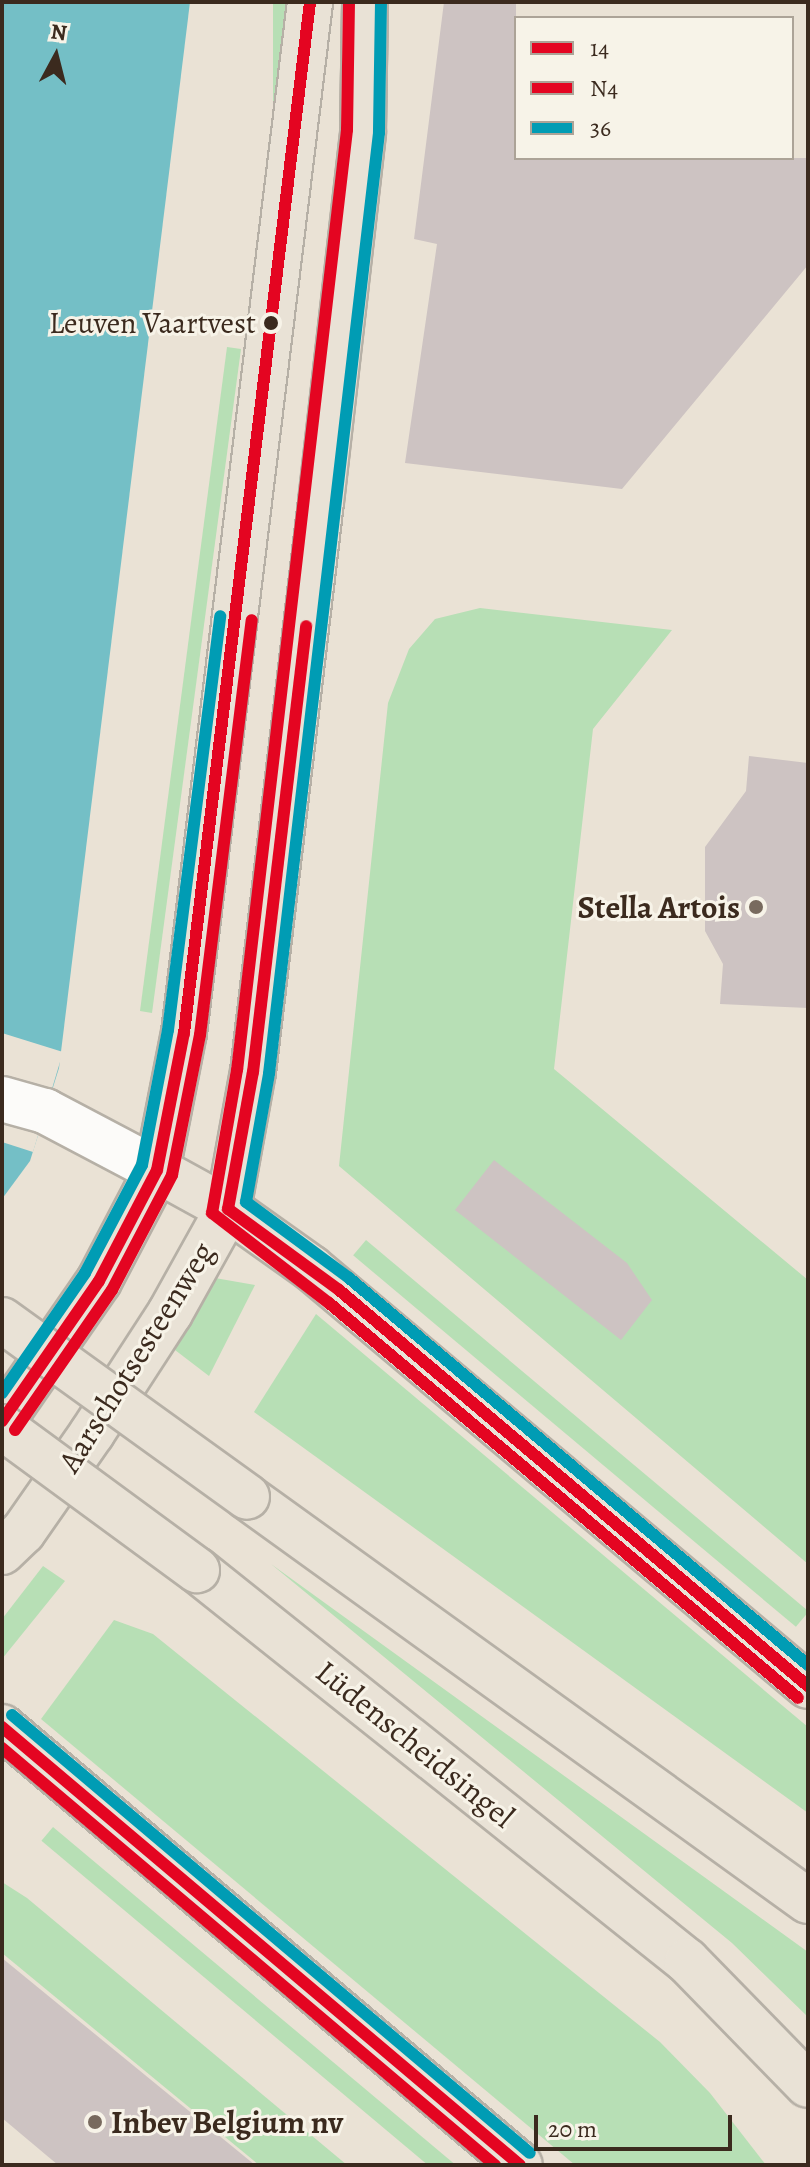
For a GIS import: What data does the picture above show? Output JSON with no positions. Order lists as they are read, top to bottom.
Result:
{
  "streets": {
    "main road": ["Aarschotsesteenweg", "Lüdenscheidsingel"]
  },
  "places": ["Leuven Vaartvest", "Stella Artois", "Inbev Belgium nv"],
  "lines": ["transit line 14", "transit line N4", "transit line 36"],
  "legend": ["14", "N4", "36"],
  "scale_bar": "20 m",
  "north": "top"
}
